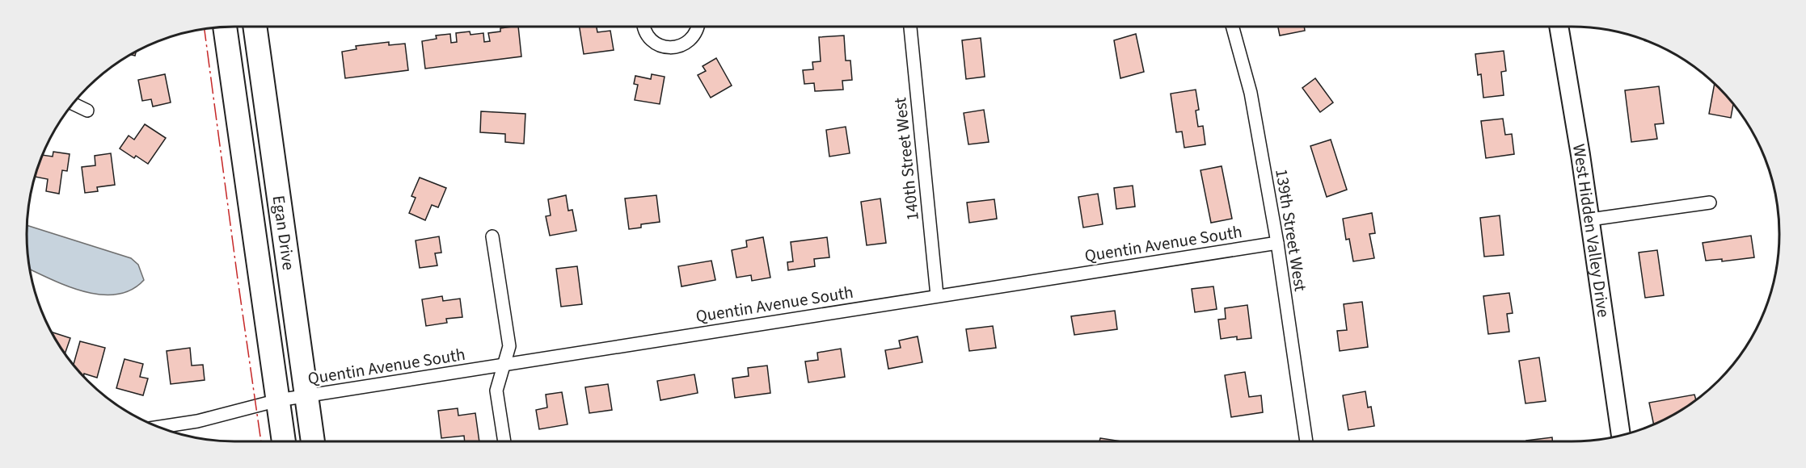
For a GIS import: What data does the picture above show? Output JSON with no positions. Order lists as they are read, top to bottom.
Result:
{
  "streets": {
    "highway": ["Egan Drive"],
    "street": [
      "140th Street West",
      "139th Street West",
      "West Hidden Valley Drive",
      "Quentin Avenue South"
    ]
  },
  "crossings": [
    ["140th Street West", "Quentin Avenue South"],
    ["139th Street West", "Quentin Avenue South"],
    ["Egan Drive", "Quentin Avenue South"]
  ]
}
